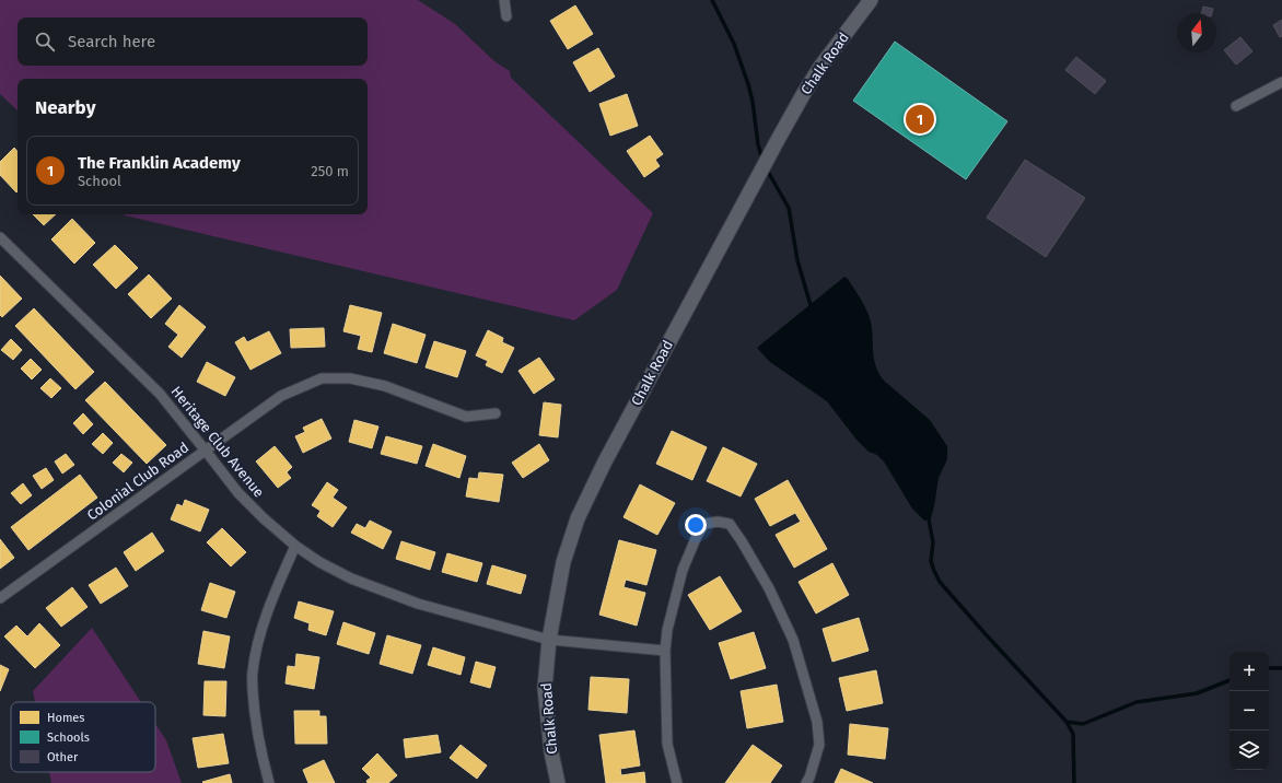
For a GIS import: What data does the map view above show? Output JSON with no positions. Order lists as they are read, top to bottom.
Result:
{
  "streets": {
    "street": ["Chalk Road", "Heritage Club Avenue", "Colonial Club Road"]
  },
  "crossings": [
    ["Chalk Road", "Heritage Club Avenue"],
    ["Heritage Club Avenue", "Colonial Club Road"]
  ],
  "legend": ["Homes", "Schools", "Other"],
  "north": "top",
  "page": {
    "search": "Search here",
    "heading": "Nearby",
    "pins": "1",
    "list": [
      {
        "mark": "1",
        "name": "The Franklin Academy",
        "note": "School",
        "value": "250 m"
      }
    ],
    "map_buttons": ["+", "−"]
  }
}
